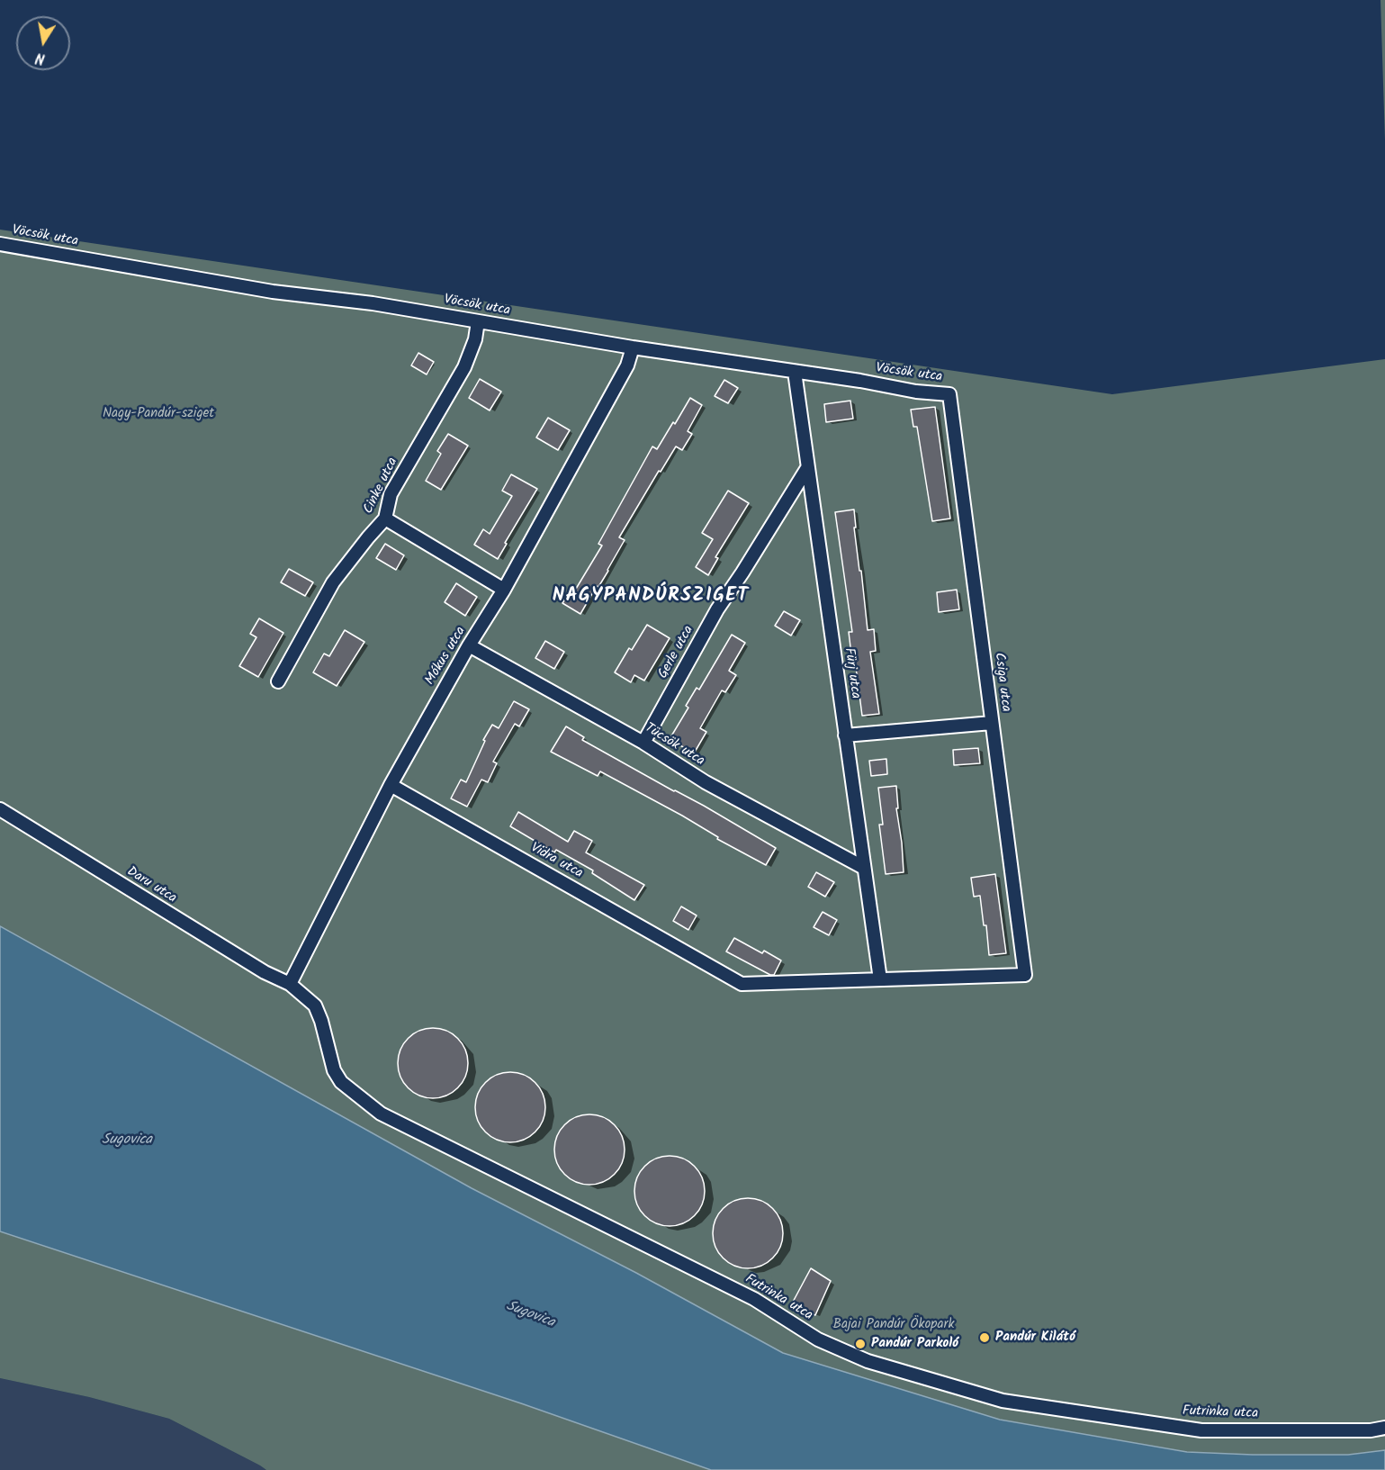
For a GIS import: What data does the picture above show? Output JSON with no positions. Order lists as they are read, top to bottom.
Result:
{
  "streets": {
    "street": [
      "Vöcsök utca",
      "Cinke utca",
      "Gerle utca",
      "Mókus utca",
      "Fürj utca",
      "Csiga utca",
      "Tücsök utca",
      "Vidra utca",
      "Daru utca",
      "Futrinka utca"
    ]
  },
  "crossings": [
    ["Vöcsök utca", "Cinke utca"],
    ["Vöcsök utca", "Mókus utca"],
    ["Vöcsök utca", "Fürj utca"],
    ["Vöcsök utca", "Csiga utca"],
    ["Gerle utca", "Fürj utca"],
    ["Gerle utca", "Tücsök utca"],
    ["Mókus utca", "Tücsök utca"],
    ["Mókus utca", "Vidra utca"],
    ["Mókus utca", "Daru utca"],
    ["Mókus utca", "Futrinka utca"],
    ["Fürj utca", "Tücsök utca"],
    ["Fürj utca", "Vidra utca"],
    ["Csiga utca", "Vidra utca"],
    ["Daru utca", "Futrinka utca"]
  ],
  "districts": ["NAGYPANDÚRSZIGET"],
  "water": ["Sugovica"],
  "parks": ["Nagy-Pandúr-sziget", "Bajai Pandúr Ökopark"],
  "places": ["Pandúr Kilátó", "Pandúr Parkoló"],
  "north": "bottom"
}
